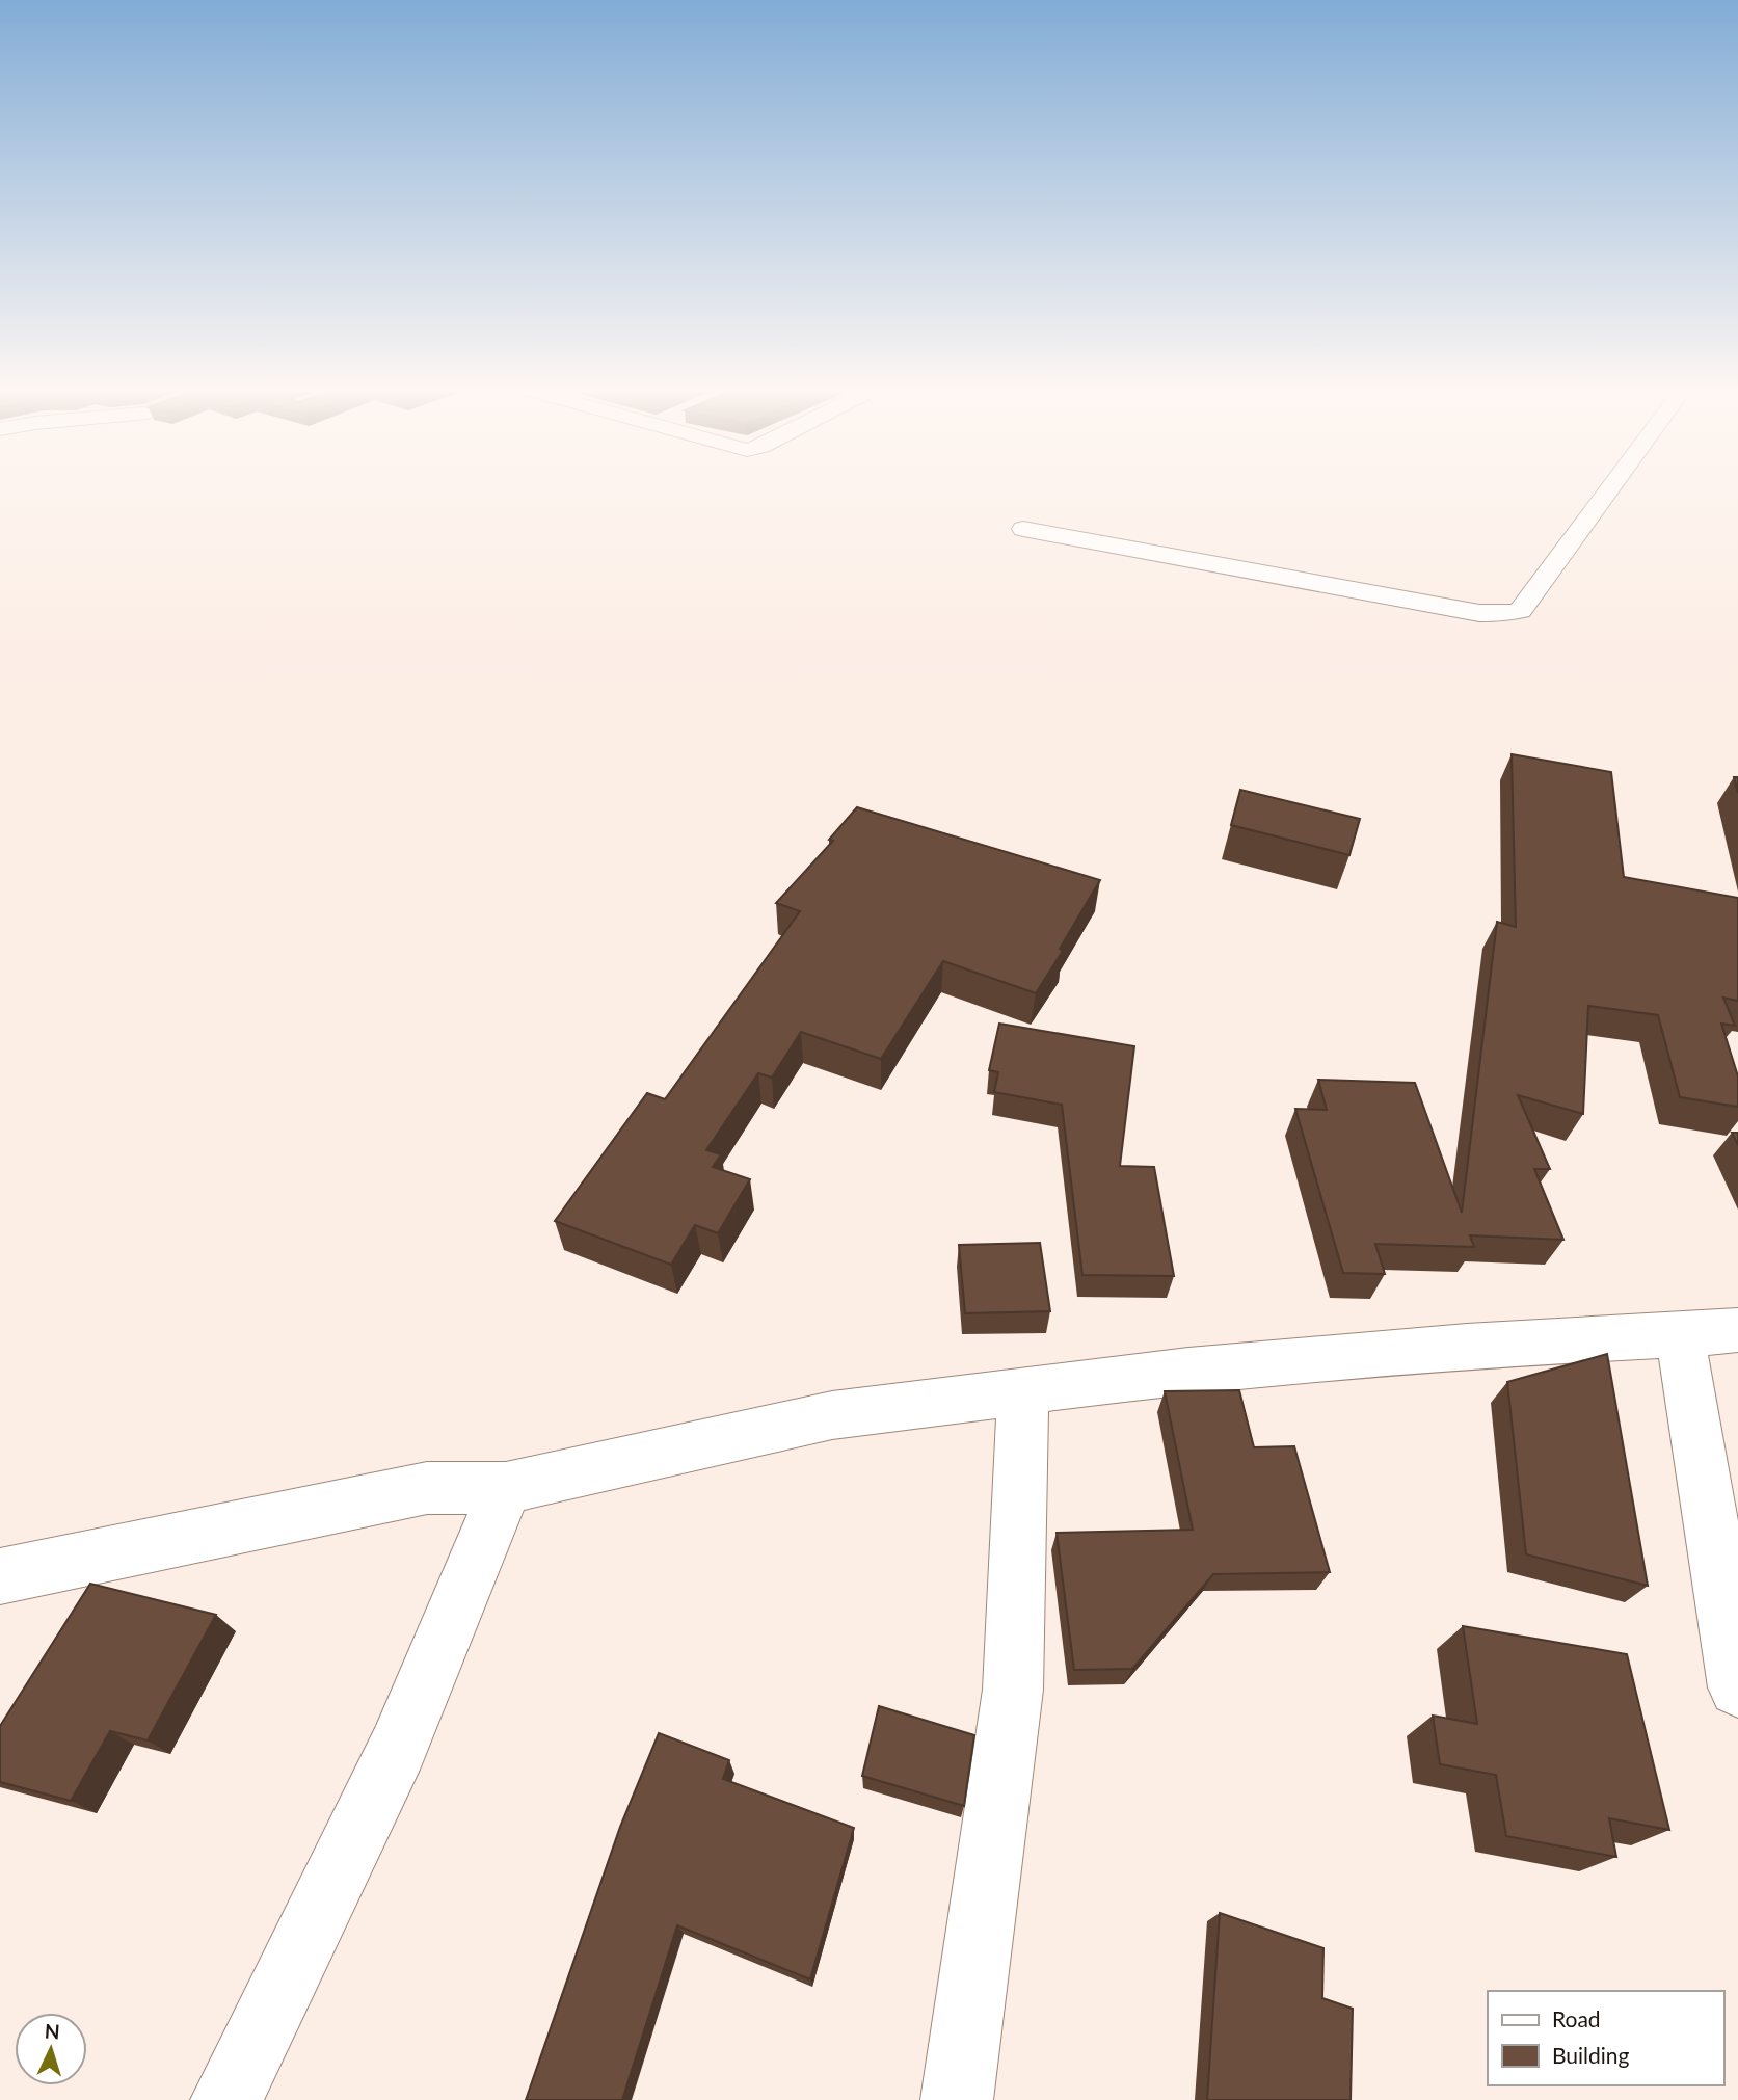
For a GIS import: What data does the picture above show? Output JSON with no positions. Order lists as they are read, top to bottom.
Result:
{
  "legend": ["Road", "Building"],
  "north": "top"
}
